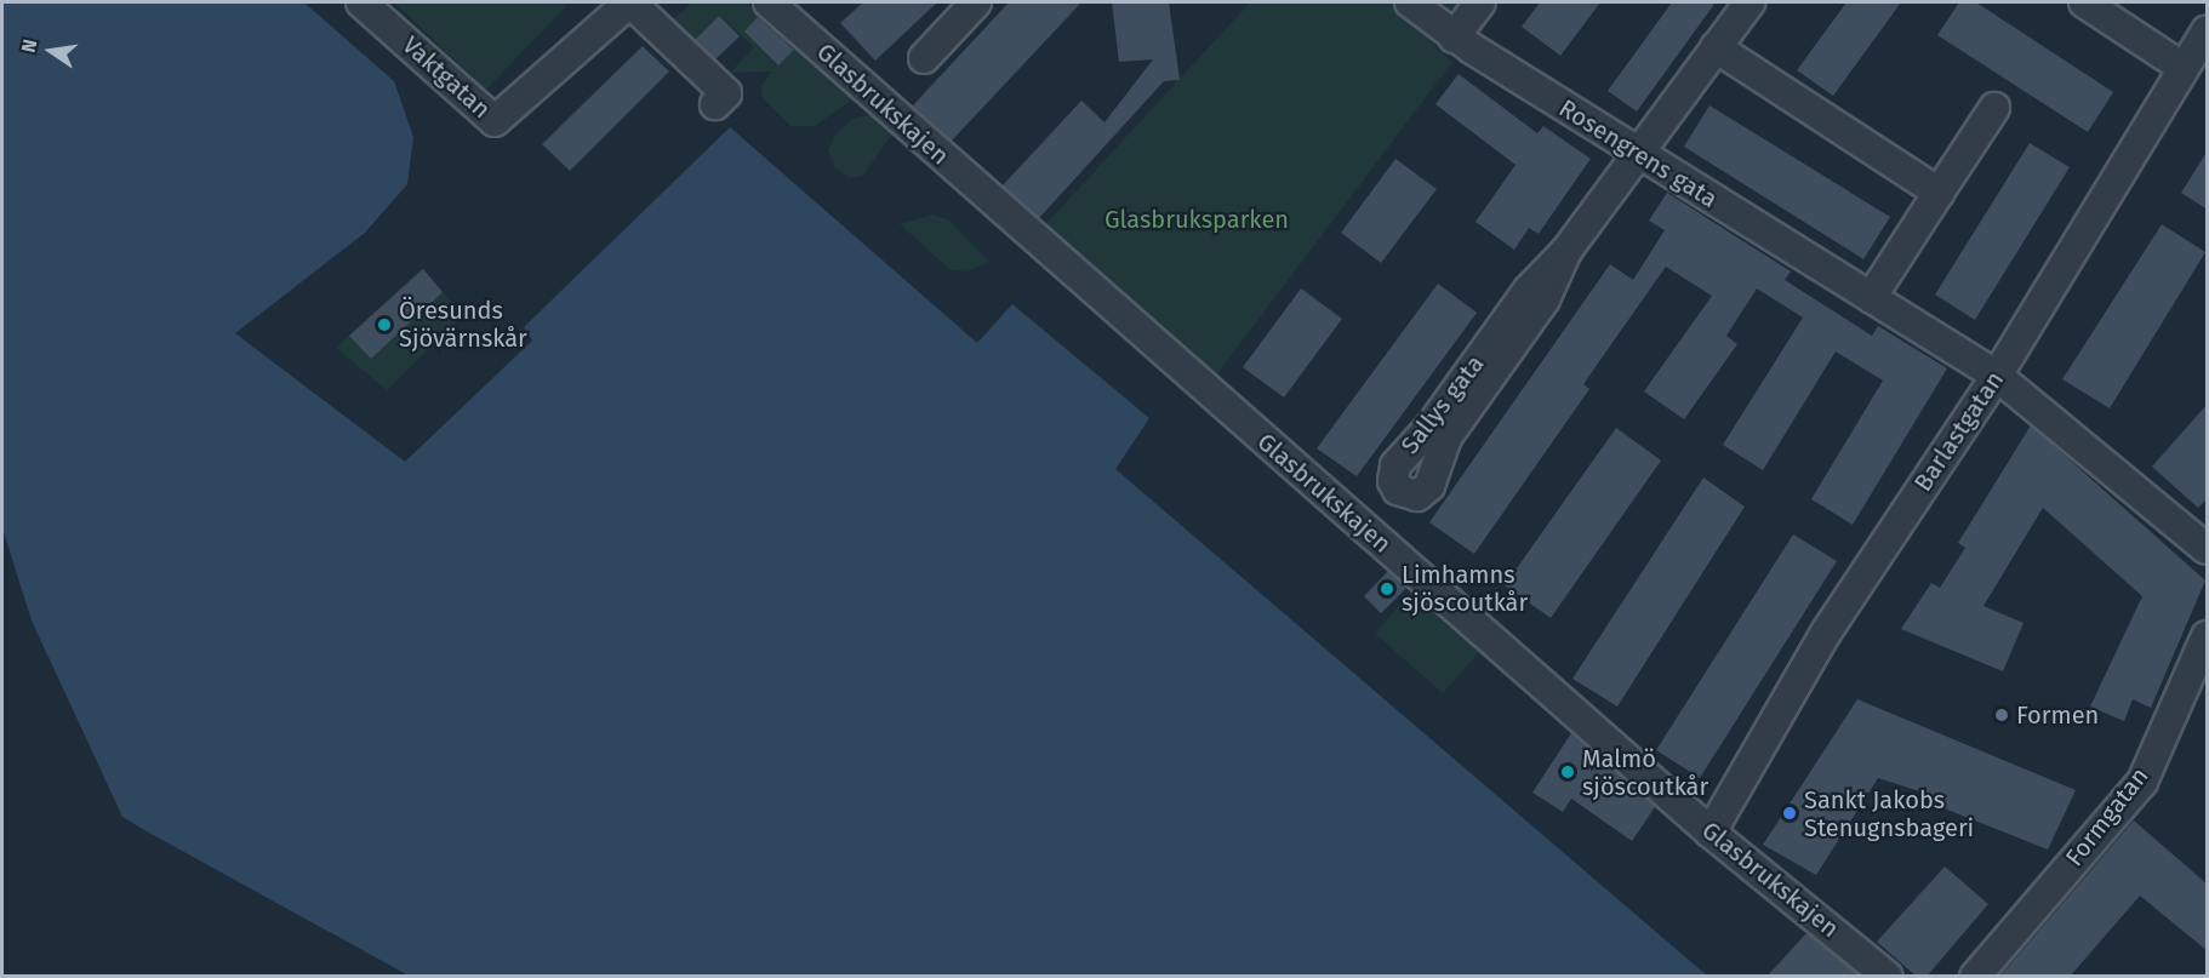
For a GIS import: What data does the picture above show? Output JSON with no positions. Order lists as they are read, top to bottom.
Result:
{
  "streets": {
    "street": [
      "Vaktgatan",
      "Glasbrukskajen",
      "Rosengrens gata",
      "Sallys gata",
      "Barlastgatan",
      "Formgatan"
    ]
  },
  "crossings": [
    ["Glasbrukskajen", "Barlastgatan"],
    ["Rosengrens gata", "Sallys gata"],
    ["Rosengrens gata", "Barlastgatan"]
  ],
  "parks": ["Glasbruksparken"],
  "places": [
    "Öresunds Sjövärnskår",
    "Limhamns sjöscoutkår",
    "Formen",
    "Malmö sjöscoutkår",
    "Sankt Jakobs Stenugnsbageri"
  ],
  "north": "left"
}
